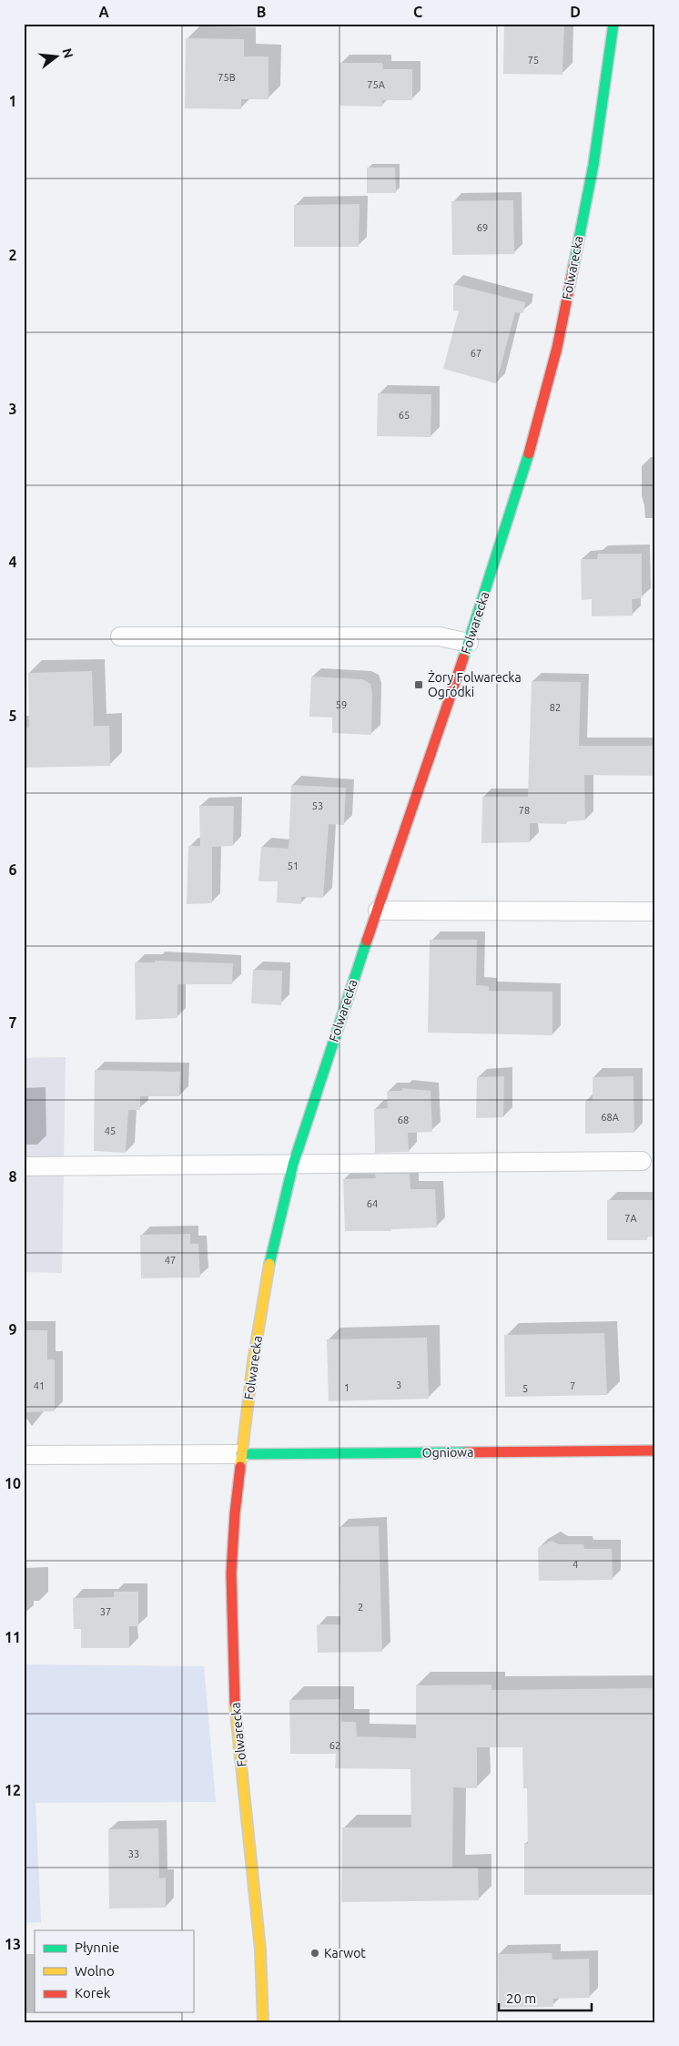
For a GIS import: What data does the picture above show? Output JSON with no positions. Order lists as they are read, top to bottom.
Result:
{
  "streets": {
    "street": ["Folwarecka", "Ogniowa"]
  },
  "crossings": [
    ["Folwarecka", "Ogniowa"]
  ],
  "places": {
    "transit": ["Żory Folwarecka Ogródki"],
    "other": ["Karwot"]
  },
  "house_numbers": [
    "75",
    "75B",
    "75A",
    "69",
    "67",
    "65",
    "59",
    "82",
    "53",
    "78",
    "51",
    "68A",
    "68",
    "45",
    "64",
    "7A",
    "47",
    "3",
    "41",
    "7",
    "1",
    "5",
    "4",
    "2",
    "37",
    "62",
    "33"
  ],
  "legend": ["Płynnie", "Wolno", "Korek"],
  "scale_bar": "20 m",
  "north": "right",
  "grid": {
    "columns": [
      "A",
      "B",
      "C",
      "D"
    ],
    "rows": [
      "1",
      "2",
      "3",
      "4",
      "5",
      "6",
      "7",
      "8",
      "9",
      "10",
      "11",
      "12",
      "13"
    ]
  }
}
